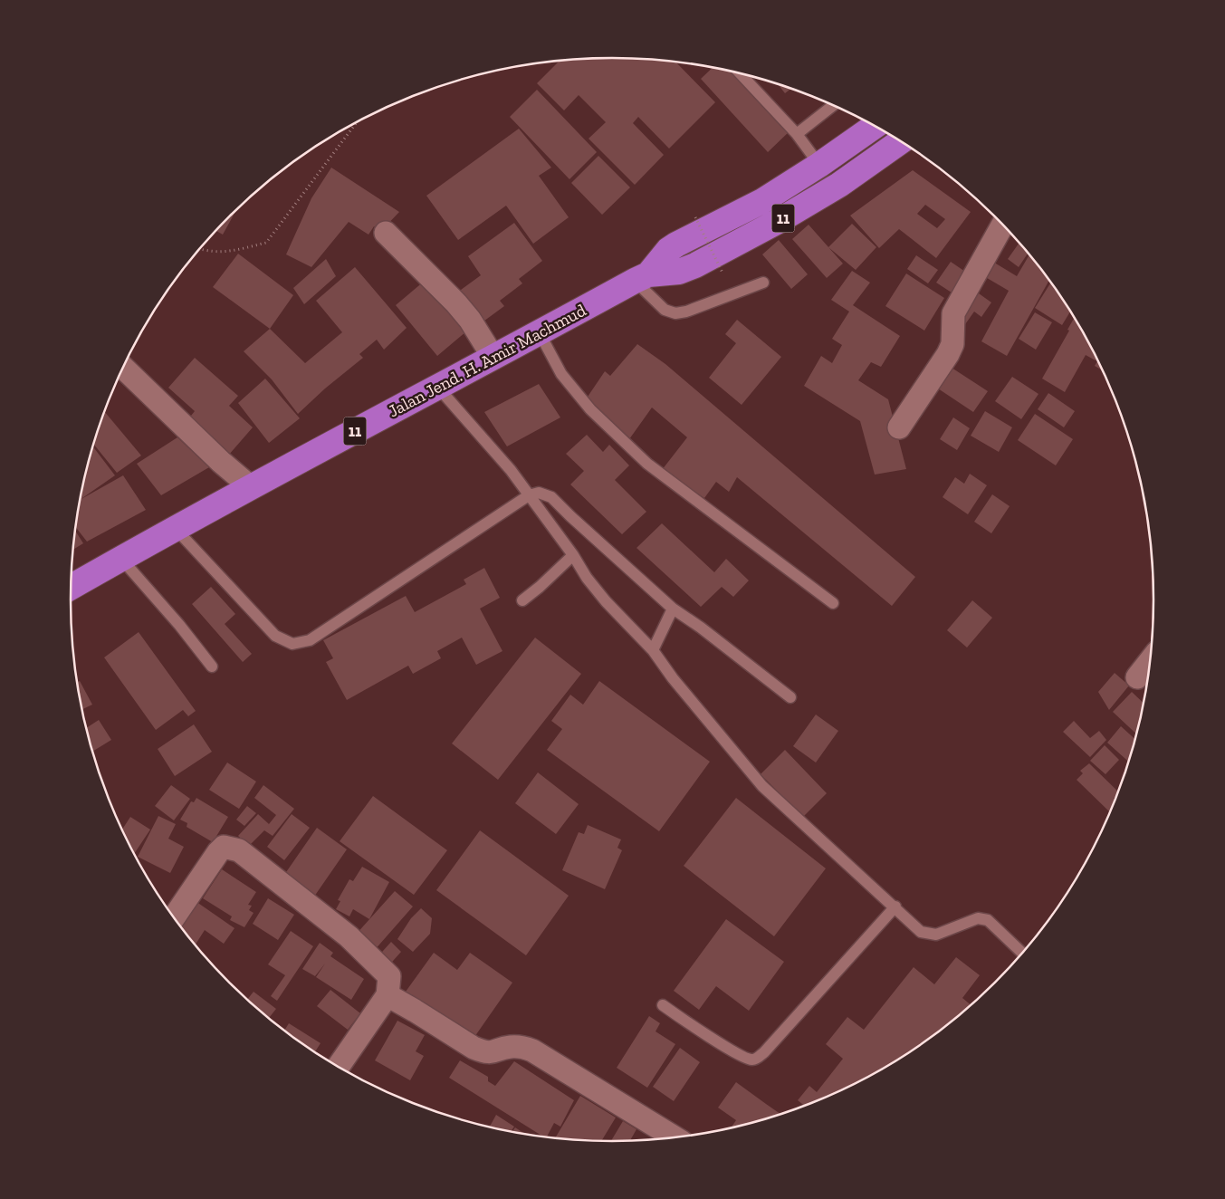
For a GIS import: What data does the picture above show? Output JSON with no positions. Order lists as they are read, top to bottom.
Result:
{
  "streets": {
    "highway": ["11", "Jalan Jend. H. Amir Machmud"]
  }
}
